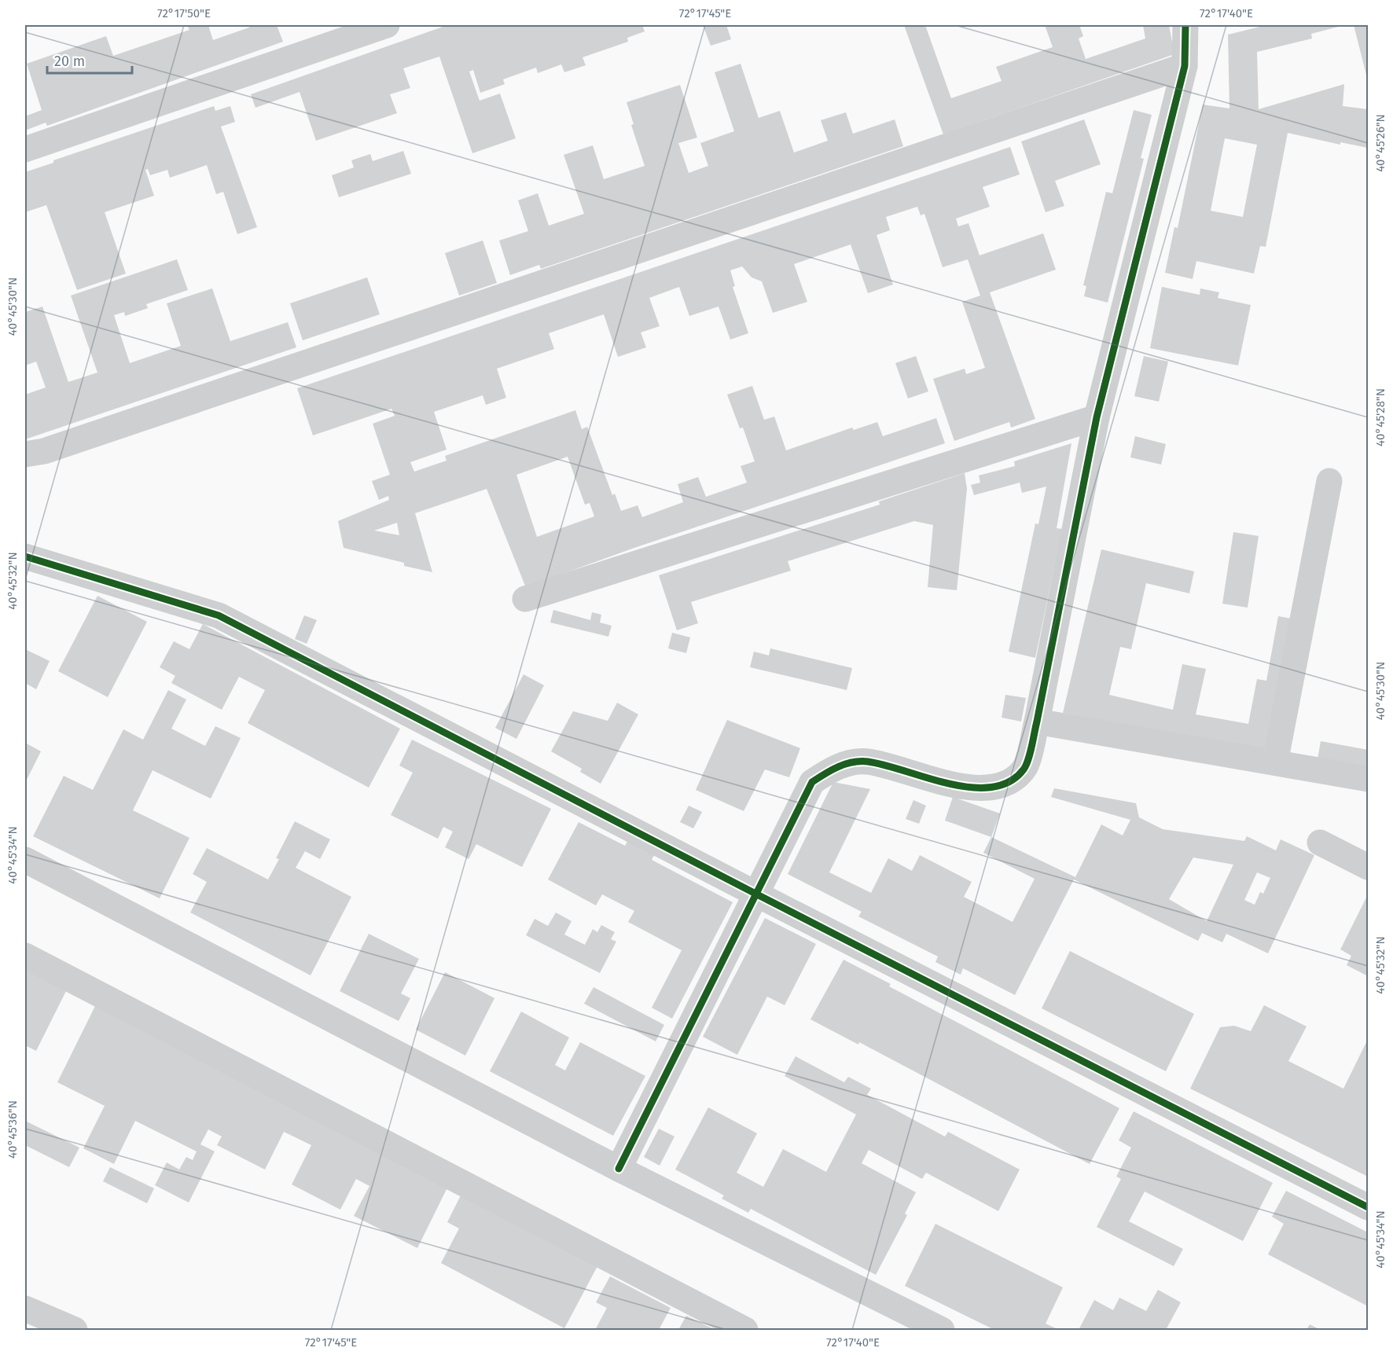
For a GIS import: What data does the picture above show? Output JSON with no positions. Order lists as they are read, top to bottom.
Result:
{
  "scale_bar": "20 m",
  "coordinates": [
    "72°17'50\"E",
    "72°17'45\"E",
    "72°17'40\"E",
    "40°45'26\"N",
    "40°45'30\"N",
    "40°45'28\"N",
    "40°45'32\"N",
    "40°45'34\"N",
    "40°45'36\"N"
  ]
}
